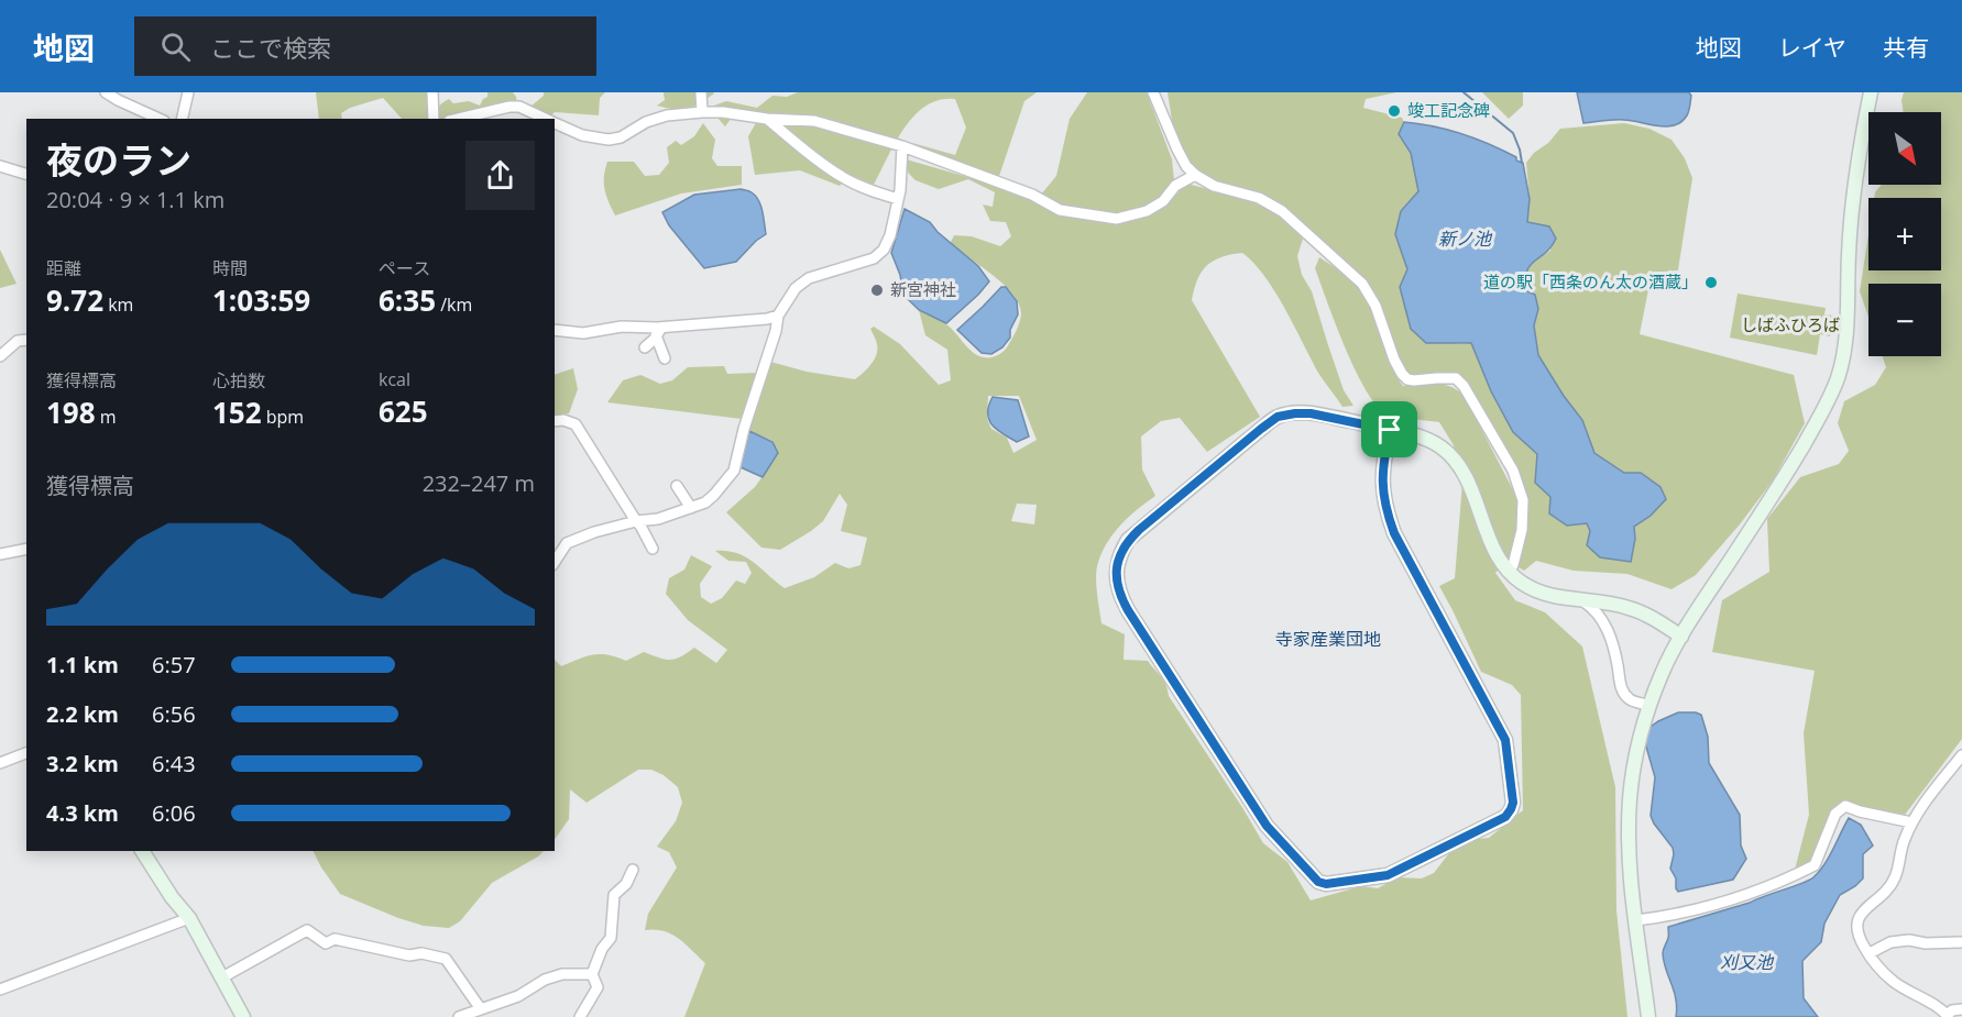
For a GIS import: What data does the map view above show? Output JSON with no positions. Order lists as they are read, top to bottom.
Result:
{
  "districts": ["寺家産業団地"],
  "water": ["新ノ池", "刈又池"],
  "parks": ["しばふひろば"],
  "places": ["竣工記念碑", "道の駅「西条のん太の酒蔵」", "新宮神社"],
  "north": "bottom right",
  "page": {
    "header": "地図",
    "search": "ここで検索",
    "nav": ["地図", "レイヤ", "共有"],
    "map_buttons": ["+", "−"],
    "heading": ["夜のラン", "20:04 · 9 × 1.1 km"],
    "stats": [
      ["距離", "9.72 km"],
      ["時間", "1:03:59"],
      ["ペース", "6:35 /km"],
      ["獲得標高", "198 m"],
      ["心拍数", "152 bpm"],
      ["kcal", "625"]
    ],
    "chart": ["獲得標高", "232–247 m"],
    "list": [
      {
        "name": "1.1 km",
        "note": "6:57"
      },
      {
        "name": "2.2 km",
        "note": "6:56"
      },
      {
        "name": "3.2 km",
        "note": "6:43"
      },
      {
        "name": "4.3 km",
        "note": "6:06"
      }
    ]
  }
}
